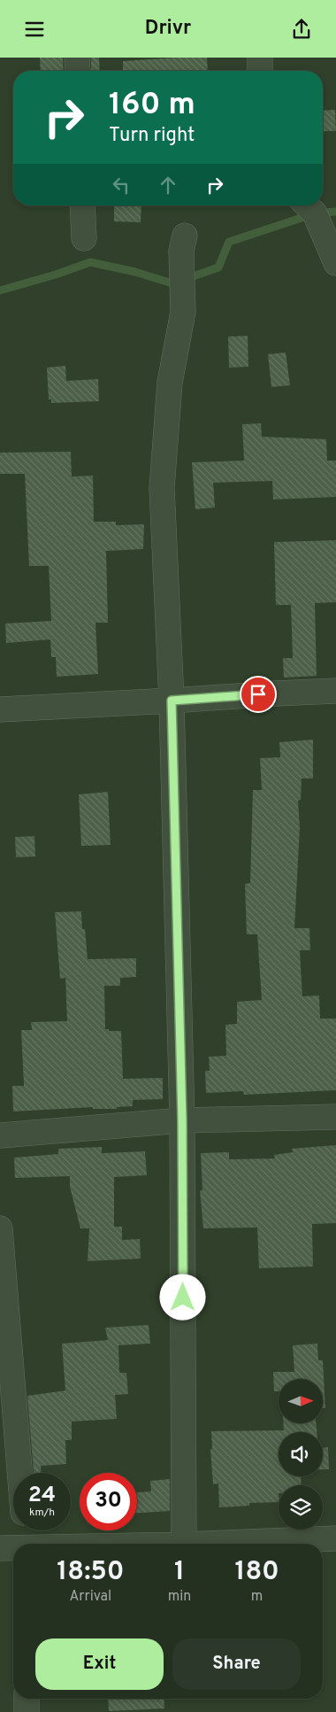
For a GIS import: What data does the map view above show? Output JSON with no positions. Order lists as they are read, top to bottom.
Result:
{
  "north": "right",
  "page": {
    "header": "Drivr",
    "turn": ["160 m", "Turn right"],
    "speed": "24 km/h",
    "limit": "30",
    "eta": [
      "18:50",
      "Arrival",
      "1",
      "min",
      "180",
      "m"
    ],
    "buttons": ["Exit", "Share"]
  }
}
